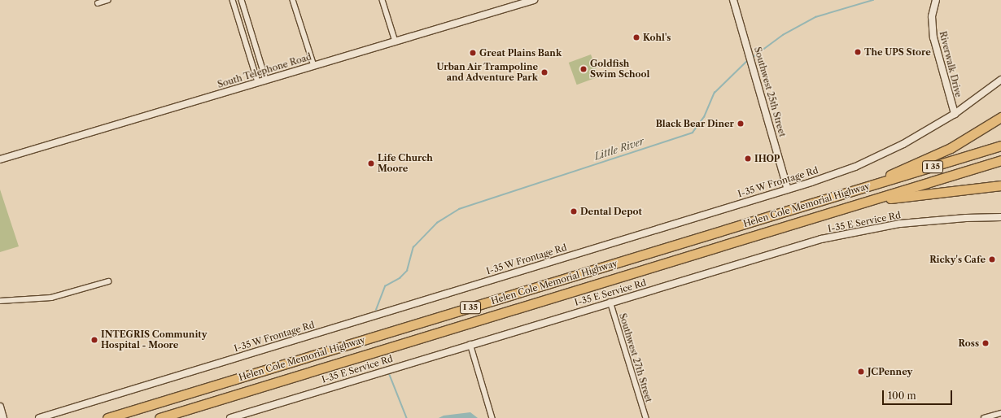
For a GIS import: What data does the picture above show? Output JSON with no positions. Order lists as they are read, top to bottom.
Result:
{
  "streets": {
    "highway": ["I 35", "Helen Cole Memorial Highway"],
    "street": [
      "Riverwalk Drive",
      "South Telephone Road",
      "Southwest 25th Street",
      "I-35 W Frontage Rd",
      "I-35 E Service Rd",
      "Southwest 27th Street"
    ]
  },
  "crossings": [
    ["Riverwalk Drive", "I-35 W Frontage Rd"],
    ["Southwest 25th Street", "I-35 W Frontage Rd"],
    ["I-35 E Service Rd", "Southwest 27th Street"]
  ],
  "water": ["Little River"],
  "places": [
    "Kohl's",
    "The UPS Store",
    "Great Plains Bank",
    "Goldfish Swim School",
    "Urban Air Trampoline and Adventure Park",
    "Black Bear Diner",
    "IHOP",
    "Life Church Moore",
    "Dental Depot",
    "Ricky's Cafe",
    "INTEGRIS Community Hospital - Moore",
    "Ross",
    "JCPenney"
  ],
  "scale_bar": "100 m"
}
